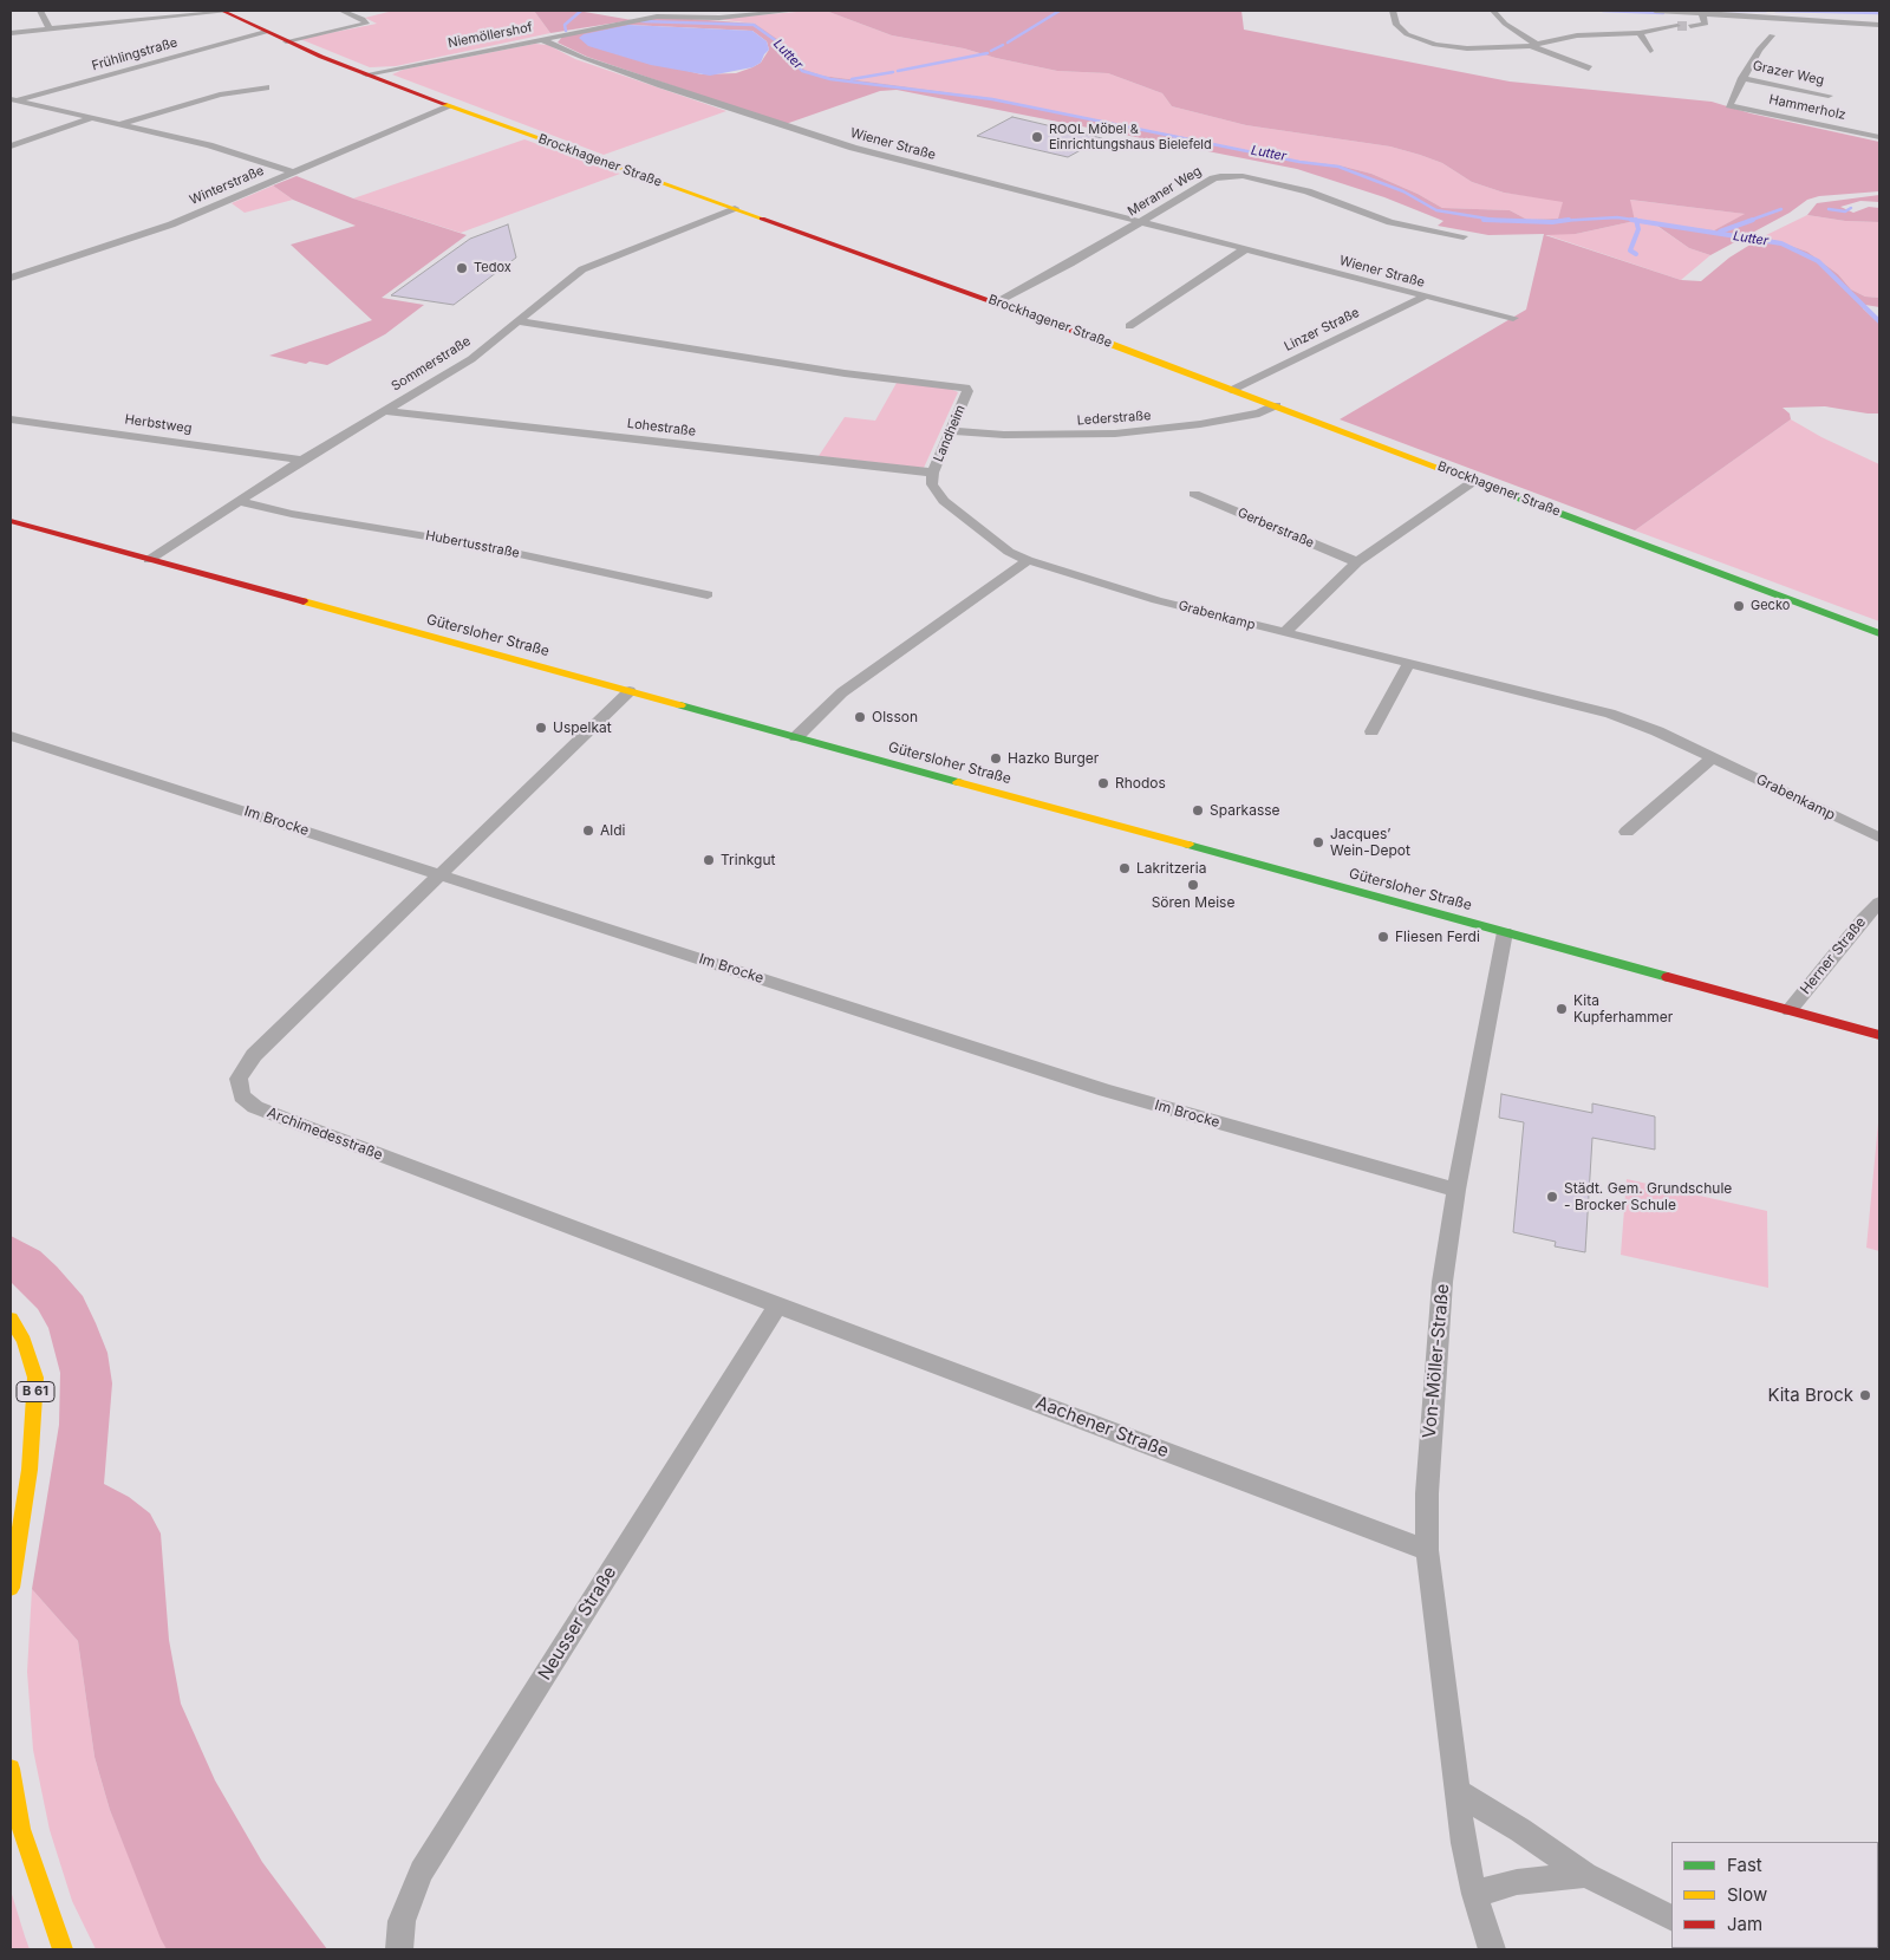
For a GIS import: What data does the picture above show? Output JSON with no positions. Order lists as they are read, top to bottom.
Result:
{
  "streets": {
    "main road": ["Brockhagener Straße", "Gütersloher Straße", "B 61"],
    "street": [
      "Niemöllershof",
      "Frühlingstraße",
      "Grazer Weg",
      "Hammerholz",
      "Wiener Straße",
      "Winterstraße",
      "Meraner Weg",
      "Linzer Straße",
      "Sommerstraße",
      "Lederstraße",
      "Herbstweg",
      "Lohestraße",
      "Landheim",
      "Gerberstraße",
      "Hubertusstraße",
      "Grabenkamp",
      "Im Brocke",
      "Herner Straße",
      "Archimedesstraße",
      "Von-Möller-Straße",
      "Aachener Straße",
      "Neusser Straße"
    ]
  },
  "crossings": [
    ["Niemöllershof", "Wiener Straße"],
    ["Niemöllershof", "Brockhagener Straße"],
    ["Frühlingstraße", "Brockhagener Straße"],
    ["Grazer Weg", "Hammerholz"],
    ["Wiener Straße", "Meraner Weg"],
    ["Wiener Straße", "Linzer Straße"],
    ["Brockhagener Straße", "Winterstraße"],
    ["Brockhagener Straße", "Meraner Weg"],
    ["Brockhagener Straße", "Linzer Straße"],
    ["Brockhagener Straße", "Sommerstraße"],
    ["Brockhagener Straße", "Lederstraße"],
    ["Sommerstraße", "Herbstweg"],
    ["Sommerstraße", "Lohestraße"],
    ["Sommerstraße", "Landheim"],
    ["Sommerstraße", "Hubertusstraße"],
    ["Sommerstraße", "Gütersloher Straße"],
    ["Lederstraße", "Landheim"],
    ["Lohestraße", "Landheim"],
    ["Landheim", "Grabenkamp"],
    ["Gütersloher Straße", "Herner Straße"],
    ["Gütersloher Straße", "Archimedesstraße"],
    ["Gütersloher Straße", "Von-Möller-Straße"],
    ["Im Brocke", "Archimedesstraße"],
    ["Im Brocke", "Von-Möller-Straße"],
    ["Archimedesstraße", "Aachener Straße"],
    ["Archimedesstraße", "Neusser Straße"],
    ["Von-Möller-Straße", "Aachener Straße"],
    ["Aachener Straße", "Neusser Straße"]
  ],
  "water": ["Lutter"],
  "places": [
    "ROOL Möbel & Einrichtungshaus Bielefeld",
    "Tedox",
    "Gecko",
    "Olsson",
    "Uspelkat",
    "Hazko Burger",
    "Rhodos",
    "Sparkasse",
    "Aldi",
    "Jacques’ Wein-Depot",
    "Trinkgut",
    "Lakritzeria",
    "Sören Meise",
    "Fliesen Ferdi",
    "Kita Kupferhammer",
    "Städt. Gem. Grundschule - Brocker Schule",
    "Kita Brock"
  ],
  "legend": ["Fast", "Slow", "Jam"]
}
